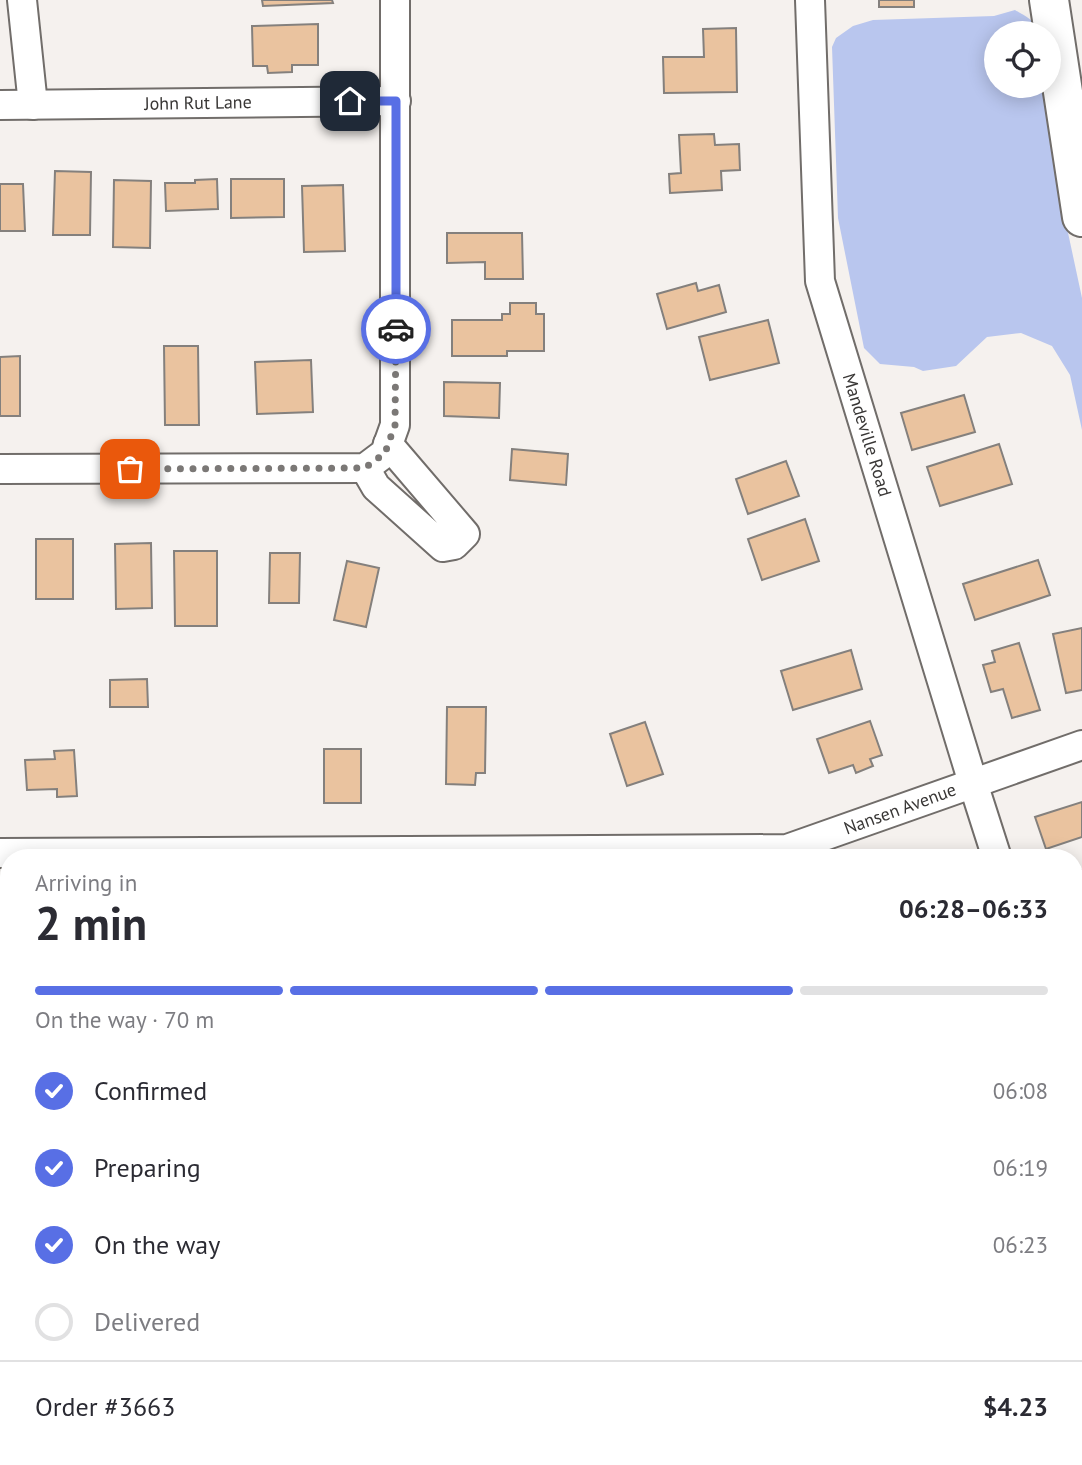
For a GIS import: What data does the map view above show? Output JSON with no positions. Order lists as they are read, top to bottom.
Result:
{
  "streets": {
    "street": ["John Rut Lane", "Mandeville Road", "Nansen Avenue"]
  },
  "crossings": [
    ["Mandeville Road", "Nansen Avenue"]
  ],
  "page": {
    "heading": ["2 min", "Arriving in", "06:28–06:33"],
    "panel": ["Order #3663", "$4.23"],
    "bar": "On the way · 70 m",
    "list": [
      ["Confirmed", "06:08"],
      ["Preparing", "06:19"],
      ["On the way", "06:23"],
      "Delivered"
    ]
  }
}
